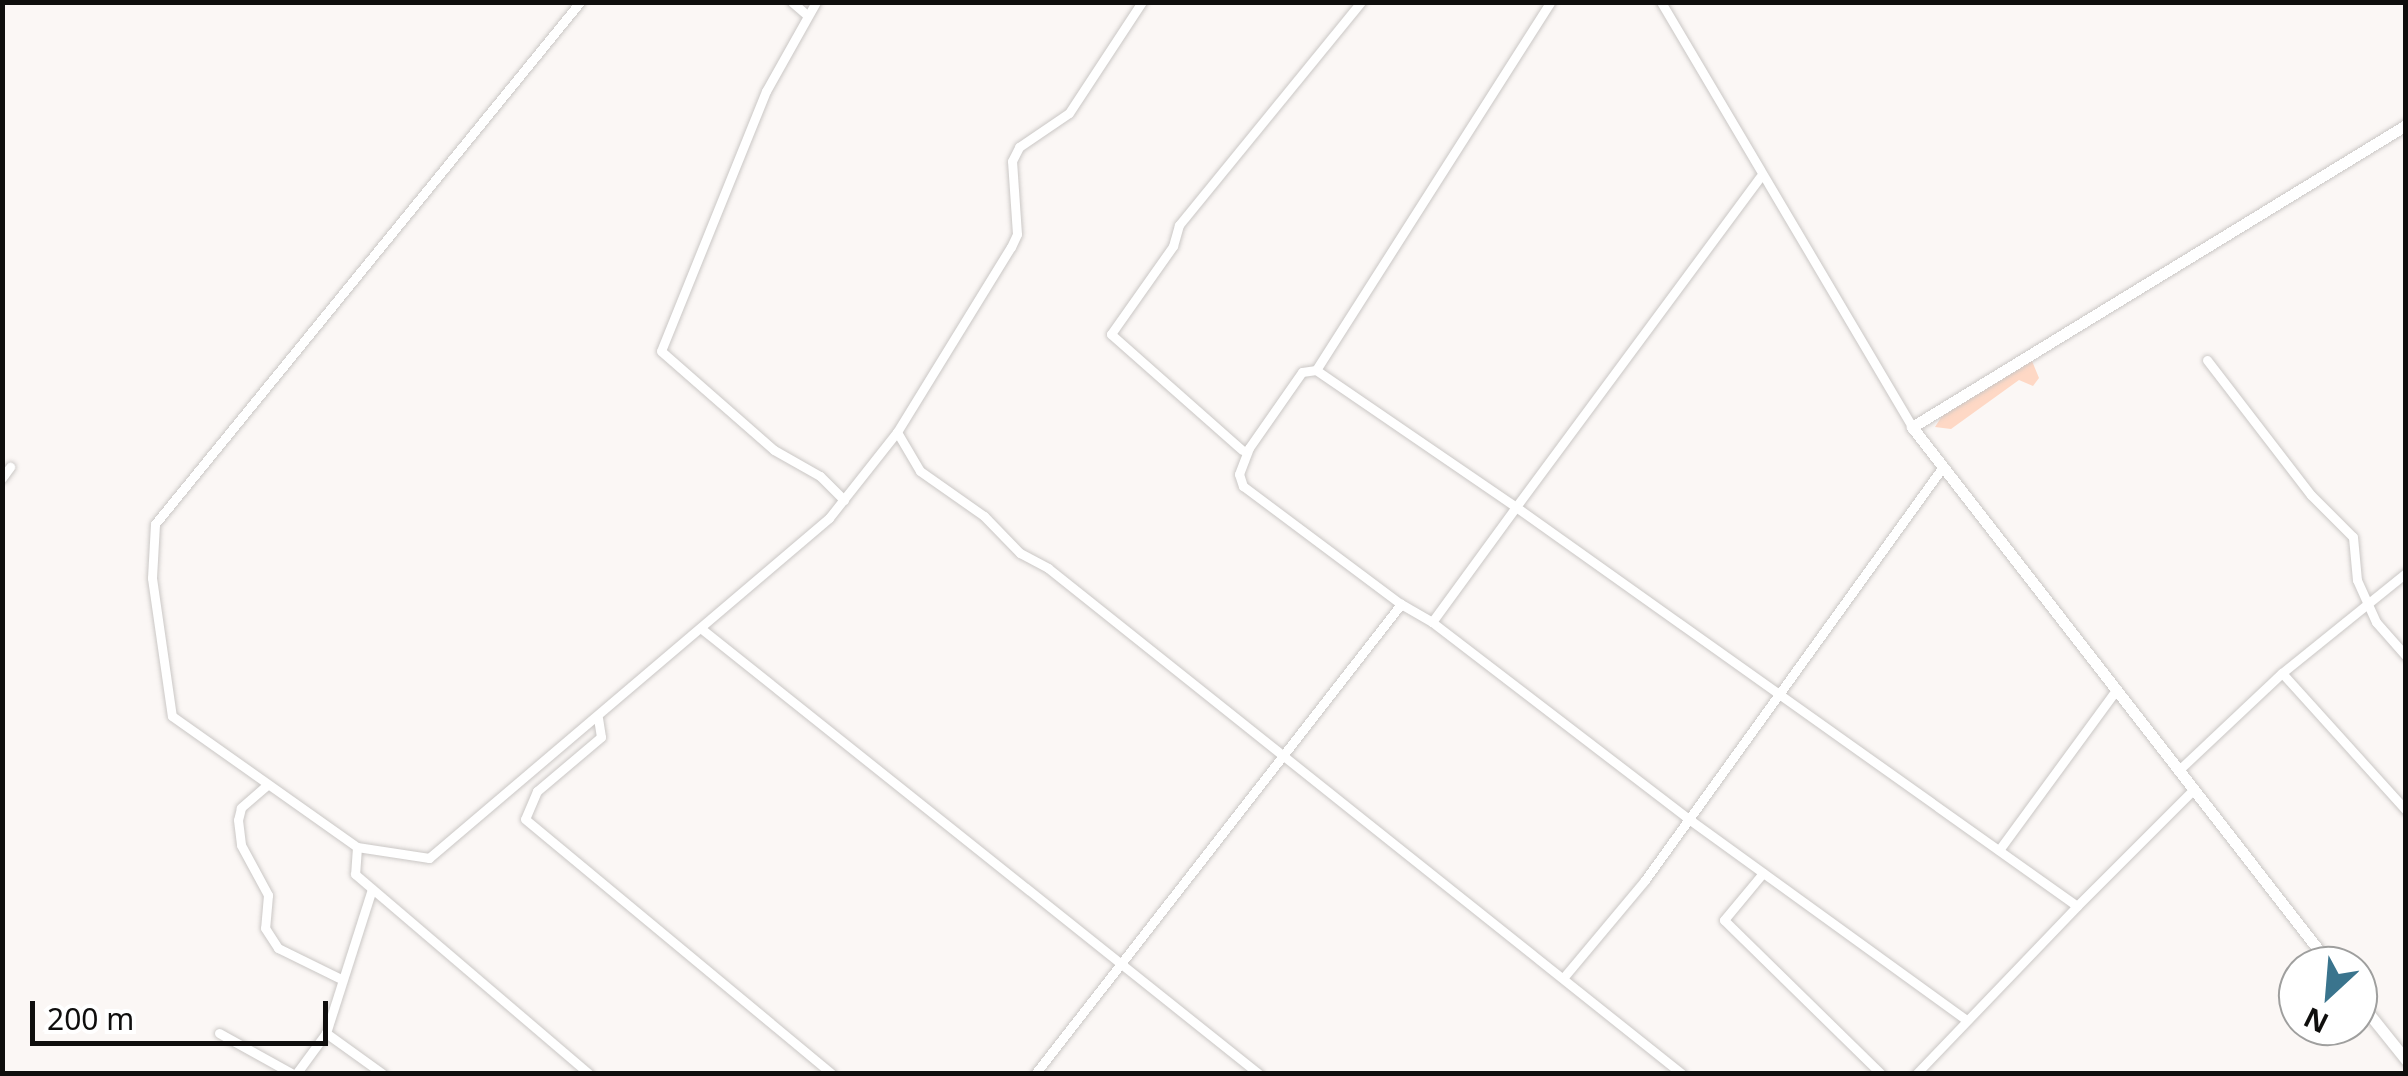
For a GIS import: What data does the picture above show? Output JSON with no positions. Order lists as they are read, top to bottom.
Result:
{
  "scale_bar": "200 m",
  "north": "bottom left"
}
